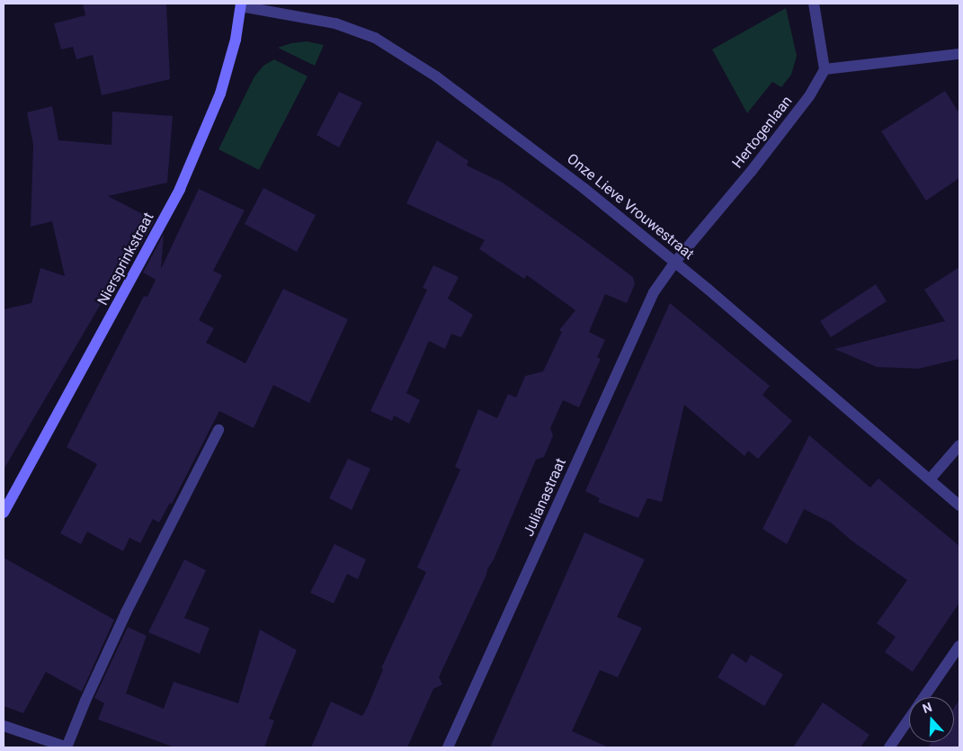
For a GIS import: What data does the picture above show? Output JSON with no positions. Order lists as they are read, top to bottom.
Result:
{
  "streets": {
    "main road": ["Niersprinkstraat"],
    "street": ["Hertogenlaan", "Onze Lieve Vrouwestraat", "Julianastraat"]
  },
  "crossings": [
    ["Hertogenlaan", "Onze Lieve Vrouwestraat"],
    ["Hertogenlaan", "Julianastraat"],
    ["Onze Lieve Vrouwestraat", "Niersprinkstraat"],
    ["Onze Lieve Vrouwestraat", "Julianastraat"]
  ],
  "north": "top"
}
